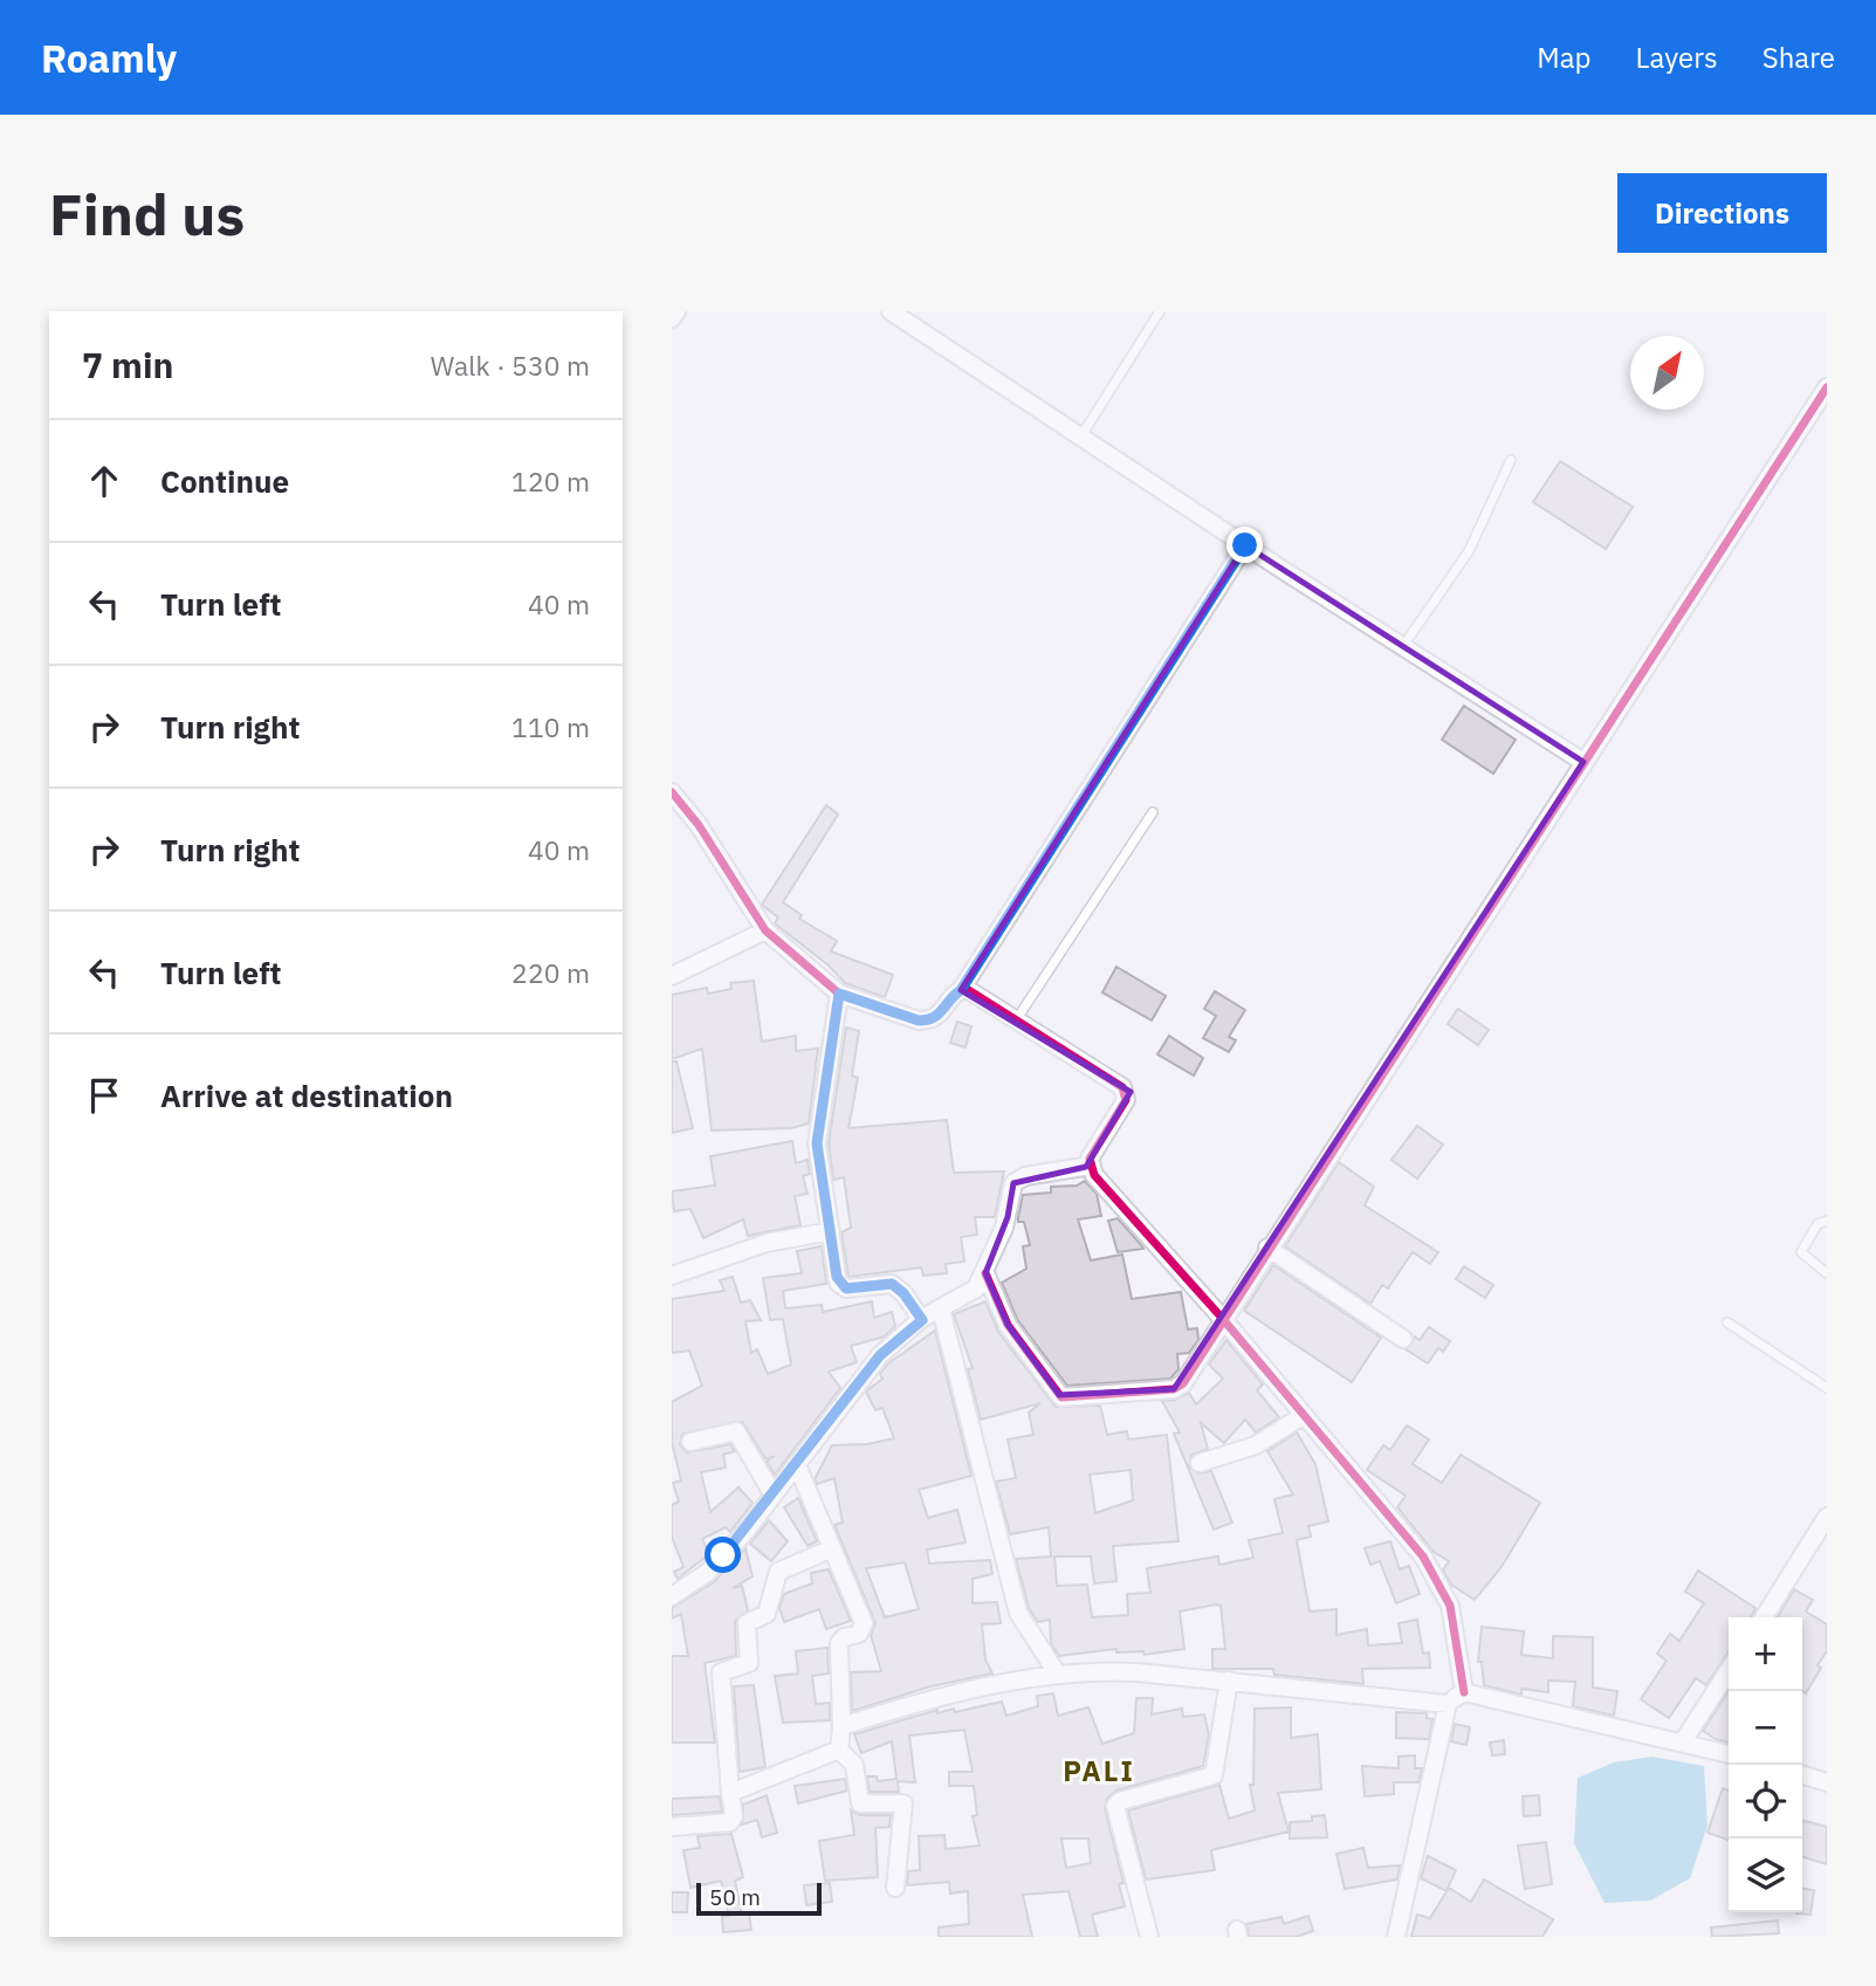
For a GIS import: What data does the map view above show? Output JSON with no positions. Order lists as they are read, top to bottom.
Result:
{
  "districts": ["PALI"],
  "scale_bar": "50 m",
  "north": "top right",
  "page": {
    "header": "Roamly",
    "nav": ["Map", "Layers", "Share"],
    "buttons": "Directions",
    "title": "Find us",
    "heading": ["7 min", "Walk · 530 m"],
    "list": [
      ["Continue", "120 m"],
      ["Turn left", "40 m"],
      ["Turn right", "110 m"],
      ["Turn right", "40 m"],
      ["Turn left", "220 m"],
      "Arrive at destination"
    ],
    "map_buttons": ["+", "−"],
    "scale": "50 m"
  }
}
